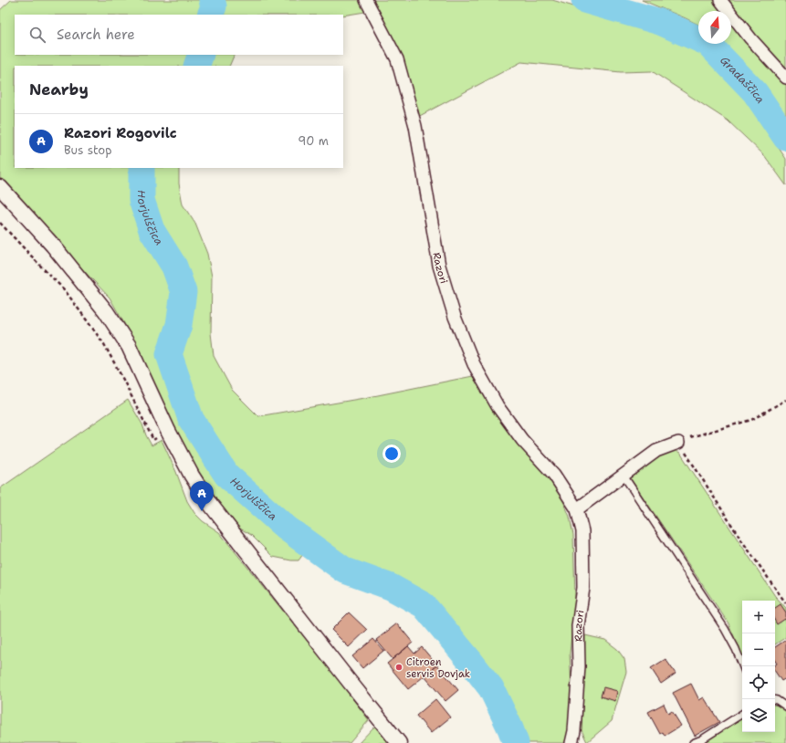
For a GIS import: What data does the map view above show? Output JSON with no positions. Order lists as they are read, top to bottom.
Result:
{
  "streets": {
    "street": ["Razori"]
  },
  "water": ["Gradaščica", "Horjulščica"],
  "places": ["Citroen servis Dovjak"],
  "north": "top",
  "page": {
    "search": "Search here",
    "heading": "Nearby",
    "list": [
      {
        "mark": "A",
        "name": "Razori Rogovilc",
        "note": "Bus stop",
        "value": "90 m"
      }
    ],
    "pins": "A",
    "map_buttons": ["+", "−"]
  }
}
